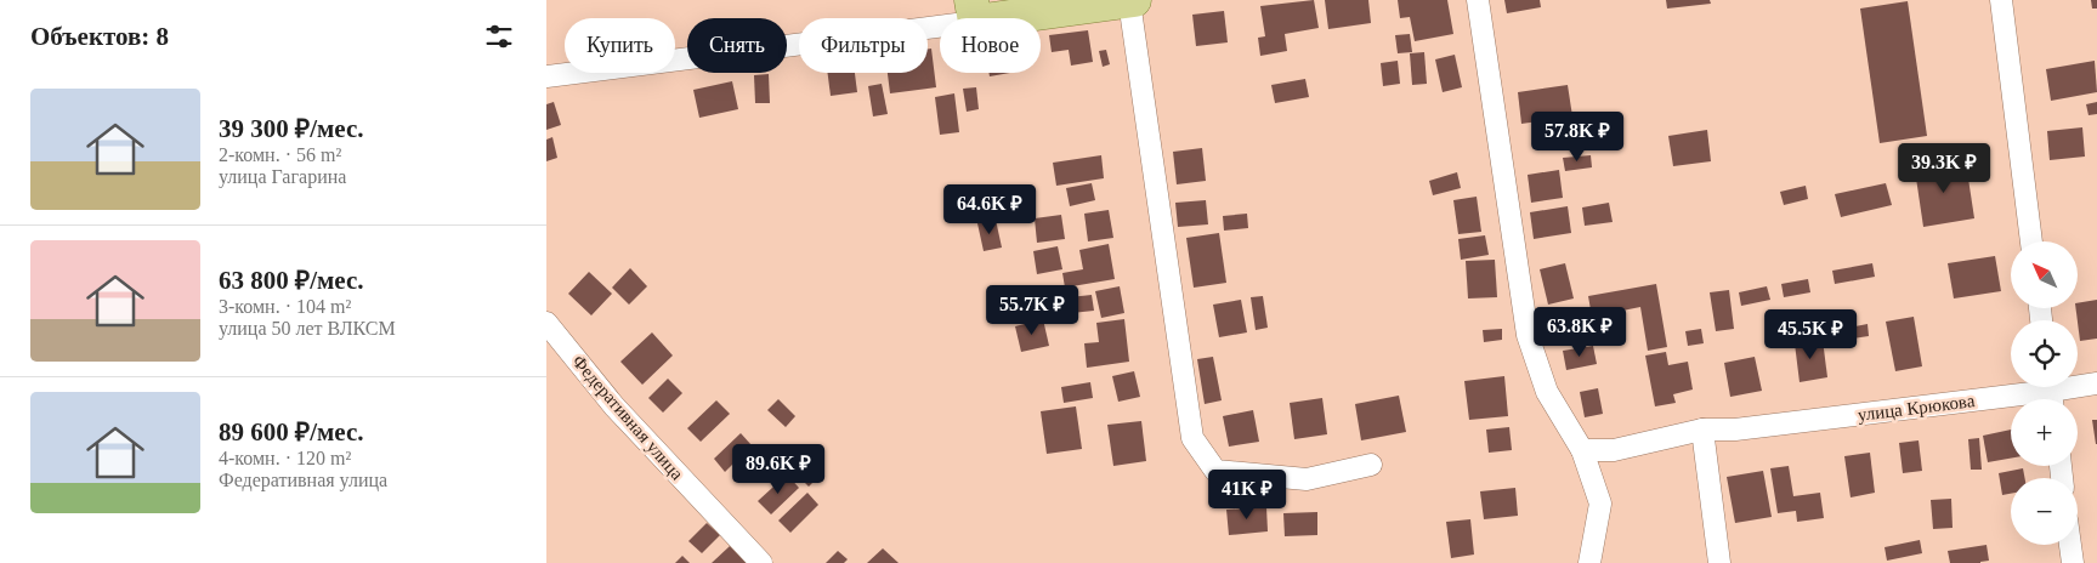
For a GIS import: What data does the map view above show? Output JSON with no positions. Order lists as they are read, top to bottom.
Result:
{
  "streets": {
    "street": ["улица Крюкова", "Федеративная улица"]
  },
  "north": "top left",
  "page": {
    "heading": "Объектов: 8",
    "chip": [
      "Купить",
      "Снять",
      "Фильтры",
      "Новое"
    ],
    "list": [
      {
        "name": "39 300 ₽/мес.",
        "note": "2-комн. · 56 m² · улица Гагарина"
      },
      {
        "name": "63 800 ₽/мес.",
        "note": "3-комн. · 104 m² · улица 50 лет ВЛКСМ"
      },
      {
        "name": "89 600 ₽/мес.",
        "note": "4-комн. · 120 m² · Федеративная улица"
      }
    ],
    "price": [
      "57.8K ₽",
      "39.3K ₽",
      "64.6K ₽",
      "55.7K ₽",
      "63.8K ₽",
      "45.5K ₽",
      "89.6K ₽",
      "41K ₽"
    ],
    "map_buttons": ["+", "−"]
  }
}
